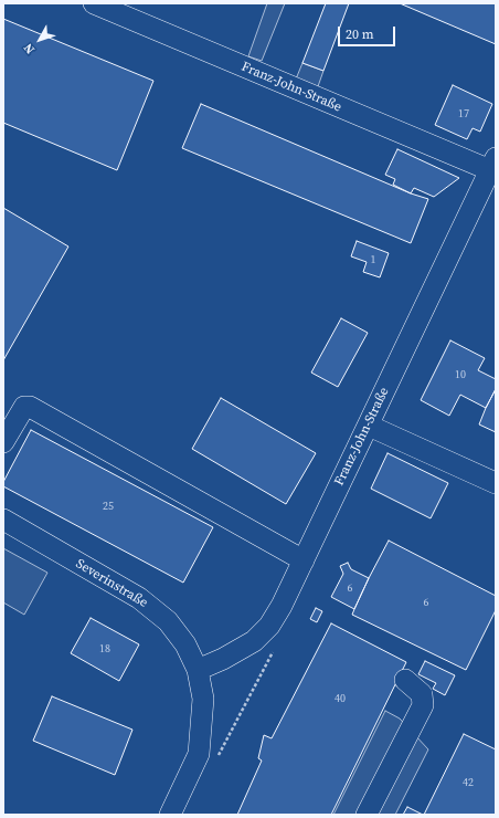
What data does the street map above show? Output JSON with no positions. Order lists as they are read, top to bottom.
{
  "streets": {
    "street": ["Franz-John-Straße", "Severinstraße"]
  },
  "crossings": [
    ["Franz-John-Straße", "Severinstraße"]
  ],
  "house_numbers": [
    "17",
    "1",
    "10",
    "25",
    "6",
    "6",
    "18",
    "40",
    "42"
  ],
  "scale_bar": "20 m",
  "north": "bottom left"
}
